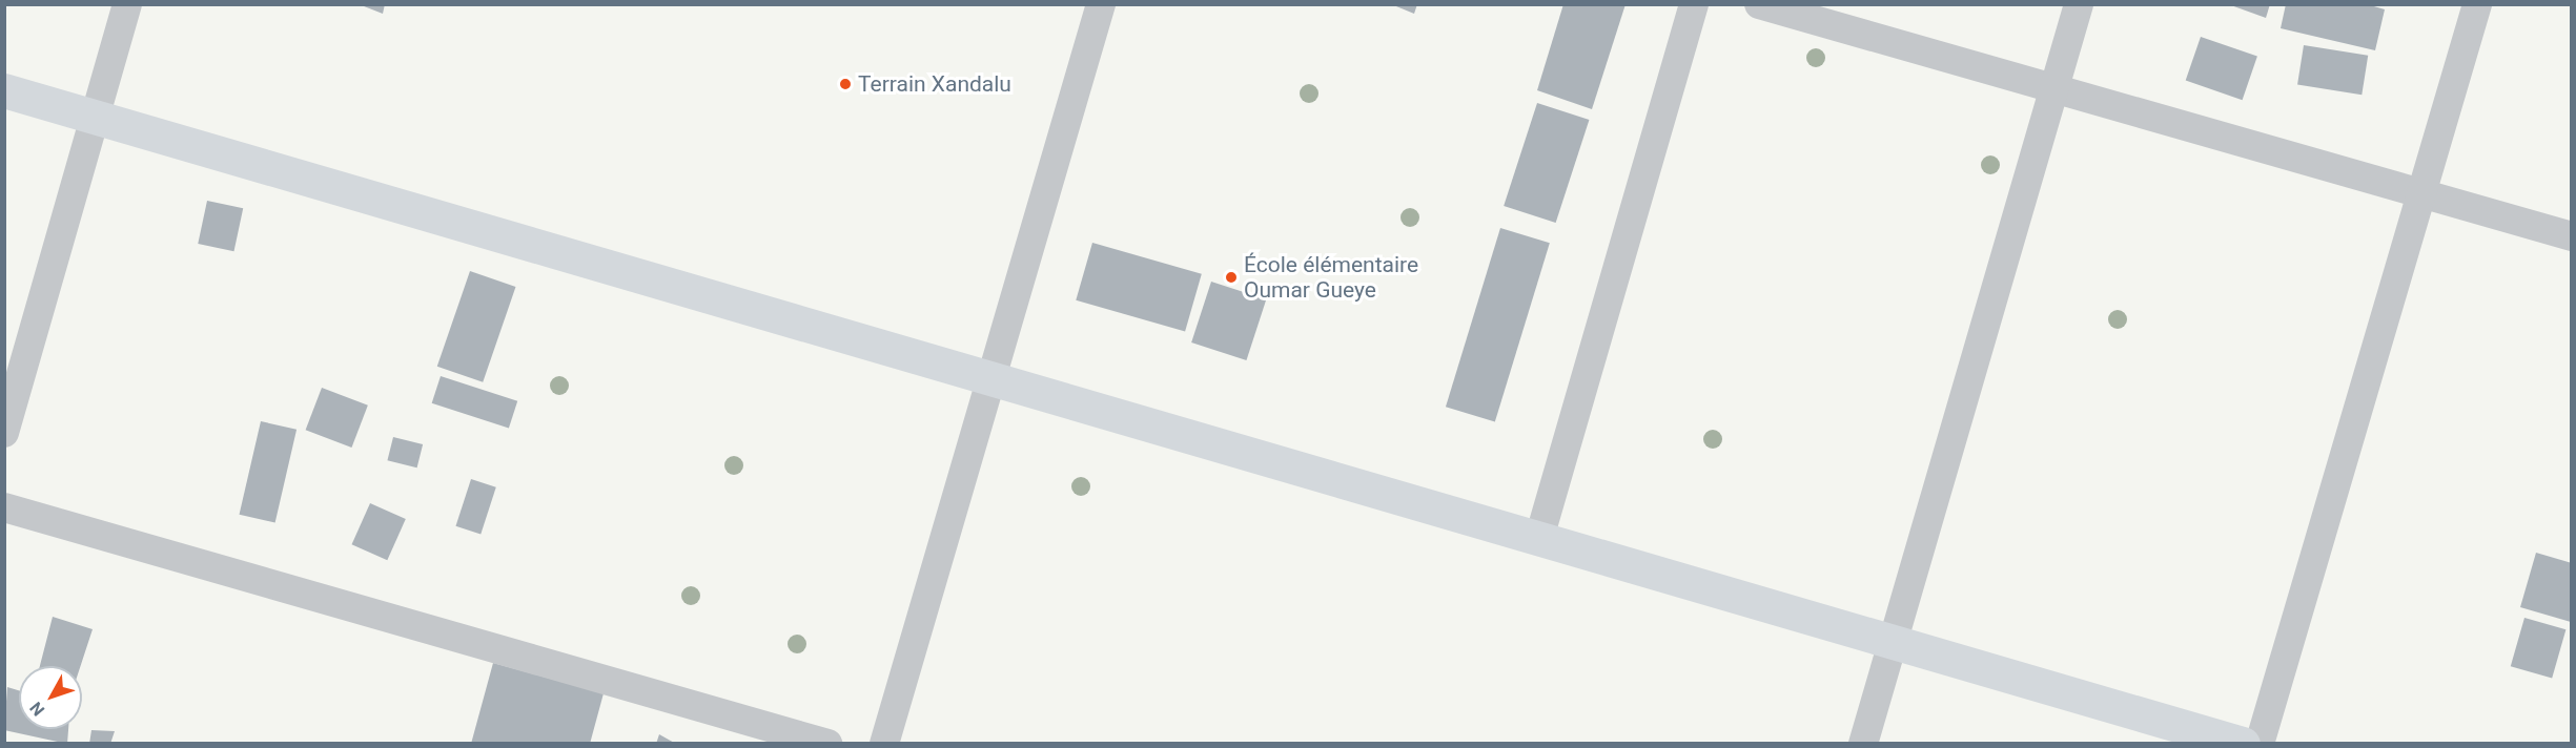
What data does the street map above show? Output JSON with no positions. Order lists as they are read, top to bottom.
{
  "places": ["Terrain Xandalu", "École élémentaire Oumar Gueye"],
  "north": "bottom left"
}
